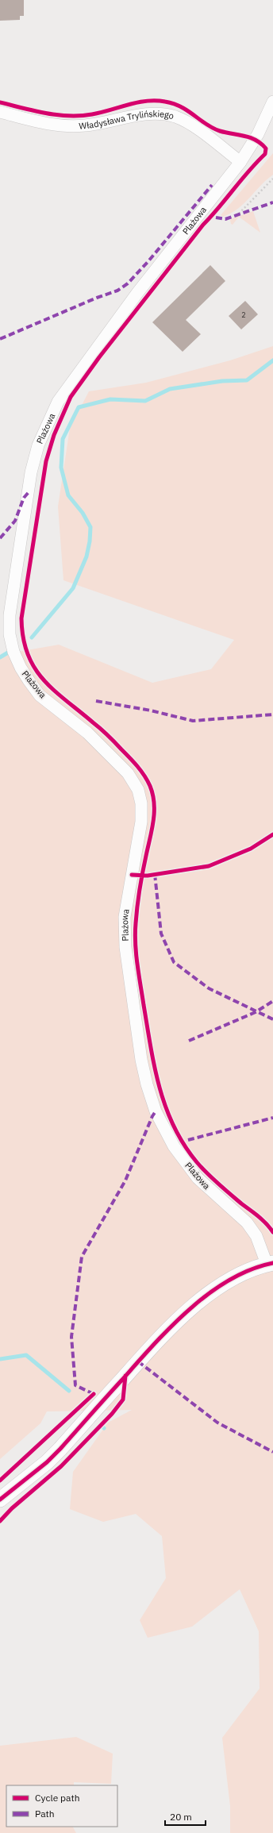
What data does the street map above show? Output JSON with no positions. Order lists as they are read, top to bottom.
{
  "streets": {
    "street": ["Władysława Trylińskiego", "Plażowa"]
  },
  "crossings": [
    ["Władysława Trylińskiego", "Plażowa"]
  ],
  "house_numbers": ["2"],
  "legend": ["Cycle path", "Path"],
  "scale_bar": "20 m"
}
